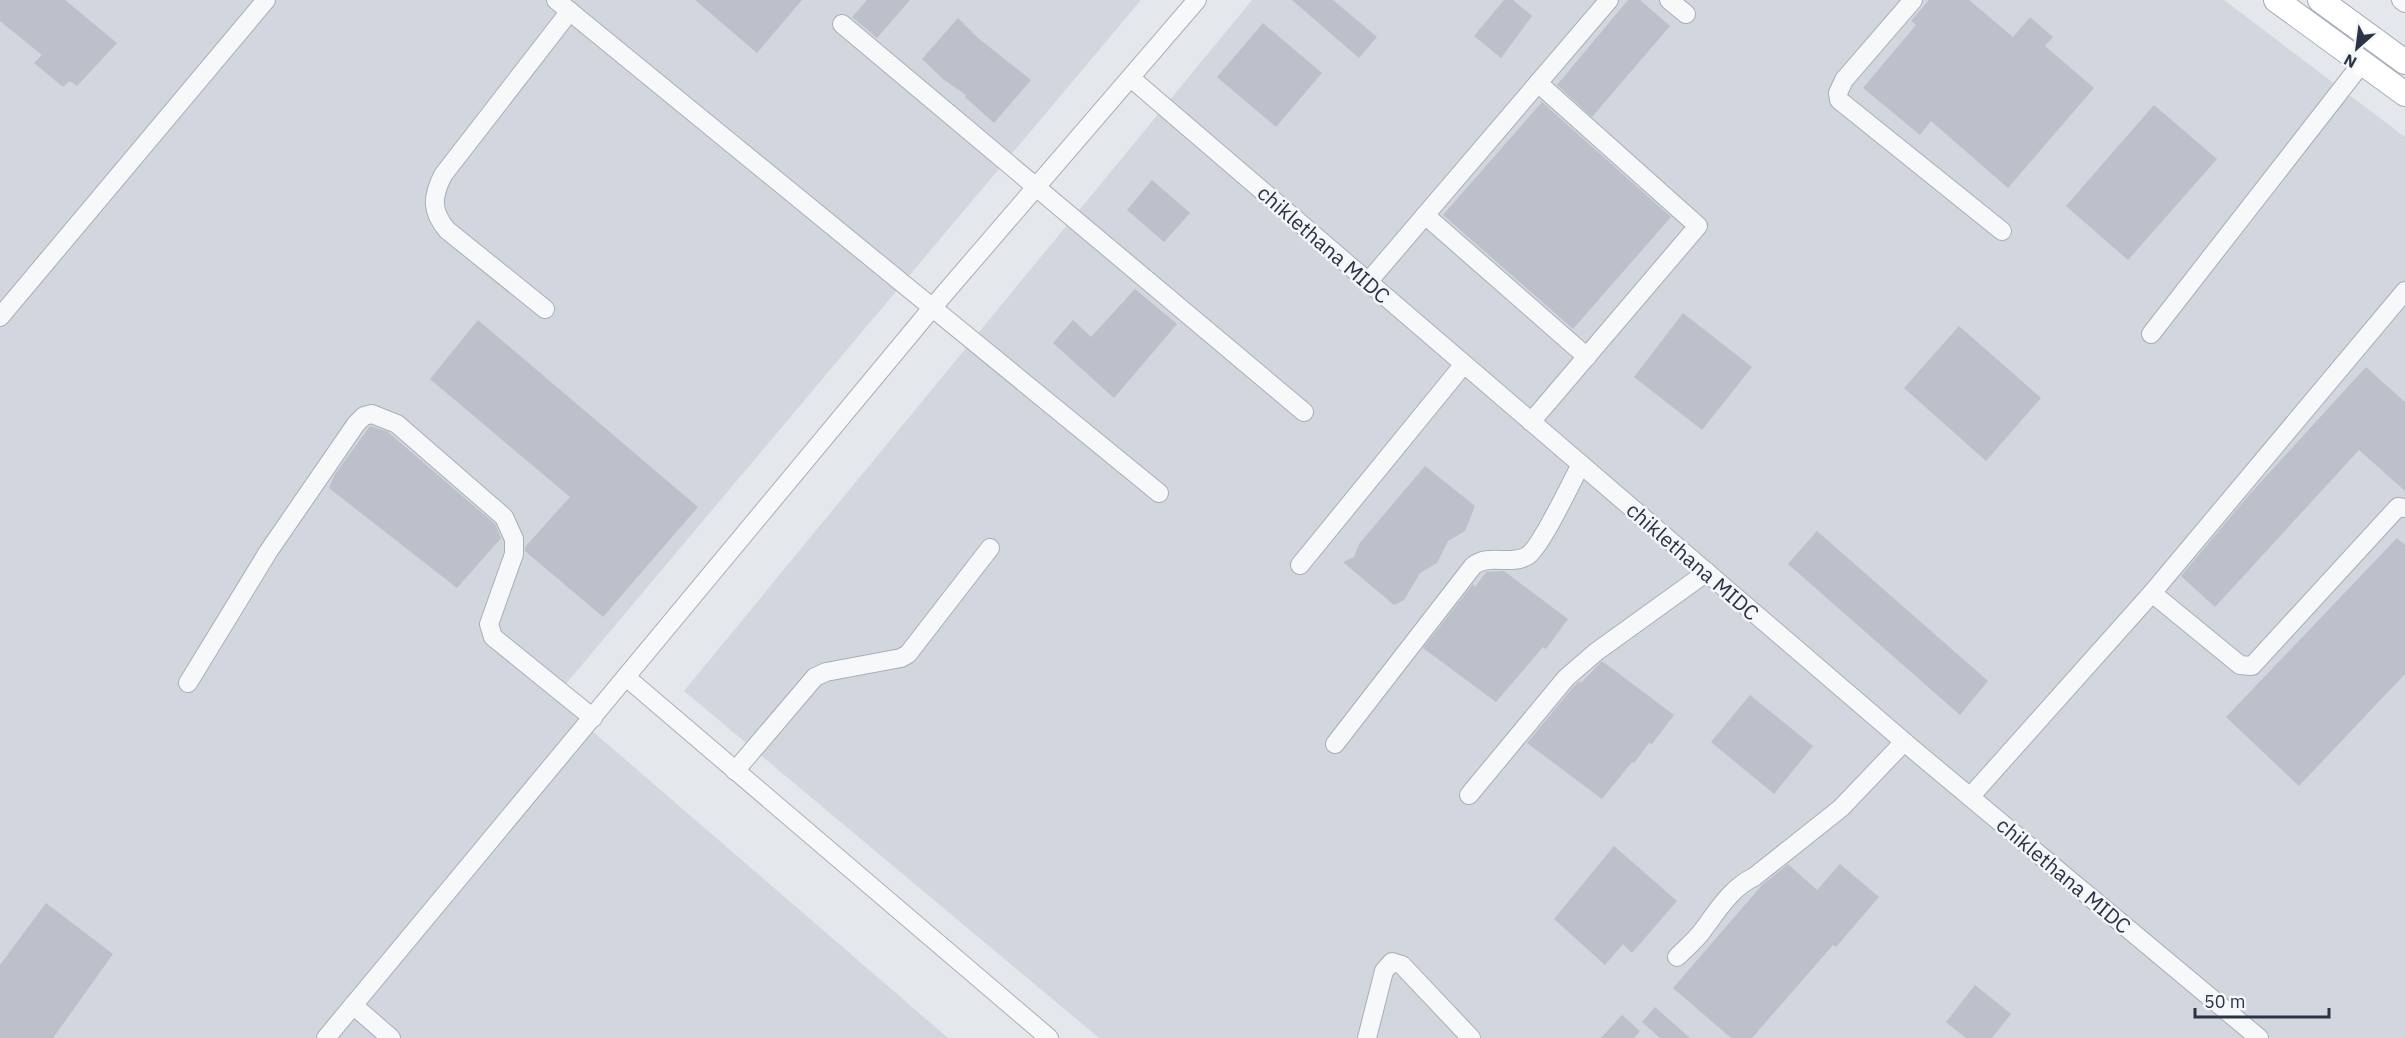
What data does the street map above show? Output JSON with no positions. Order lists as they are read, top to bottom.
{
  "streets": {
    "street": ["chiklethana MIDC"]
  },
  "scale_bar": "50 m",
  "north": "bottom left"
}
